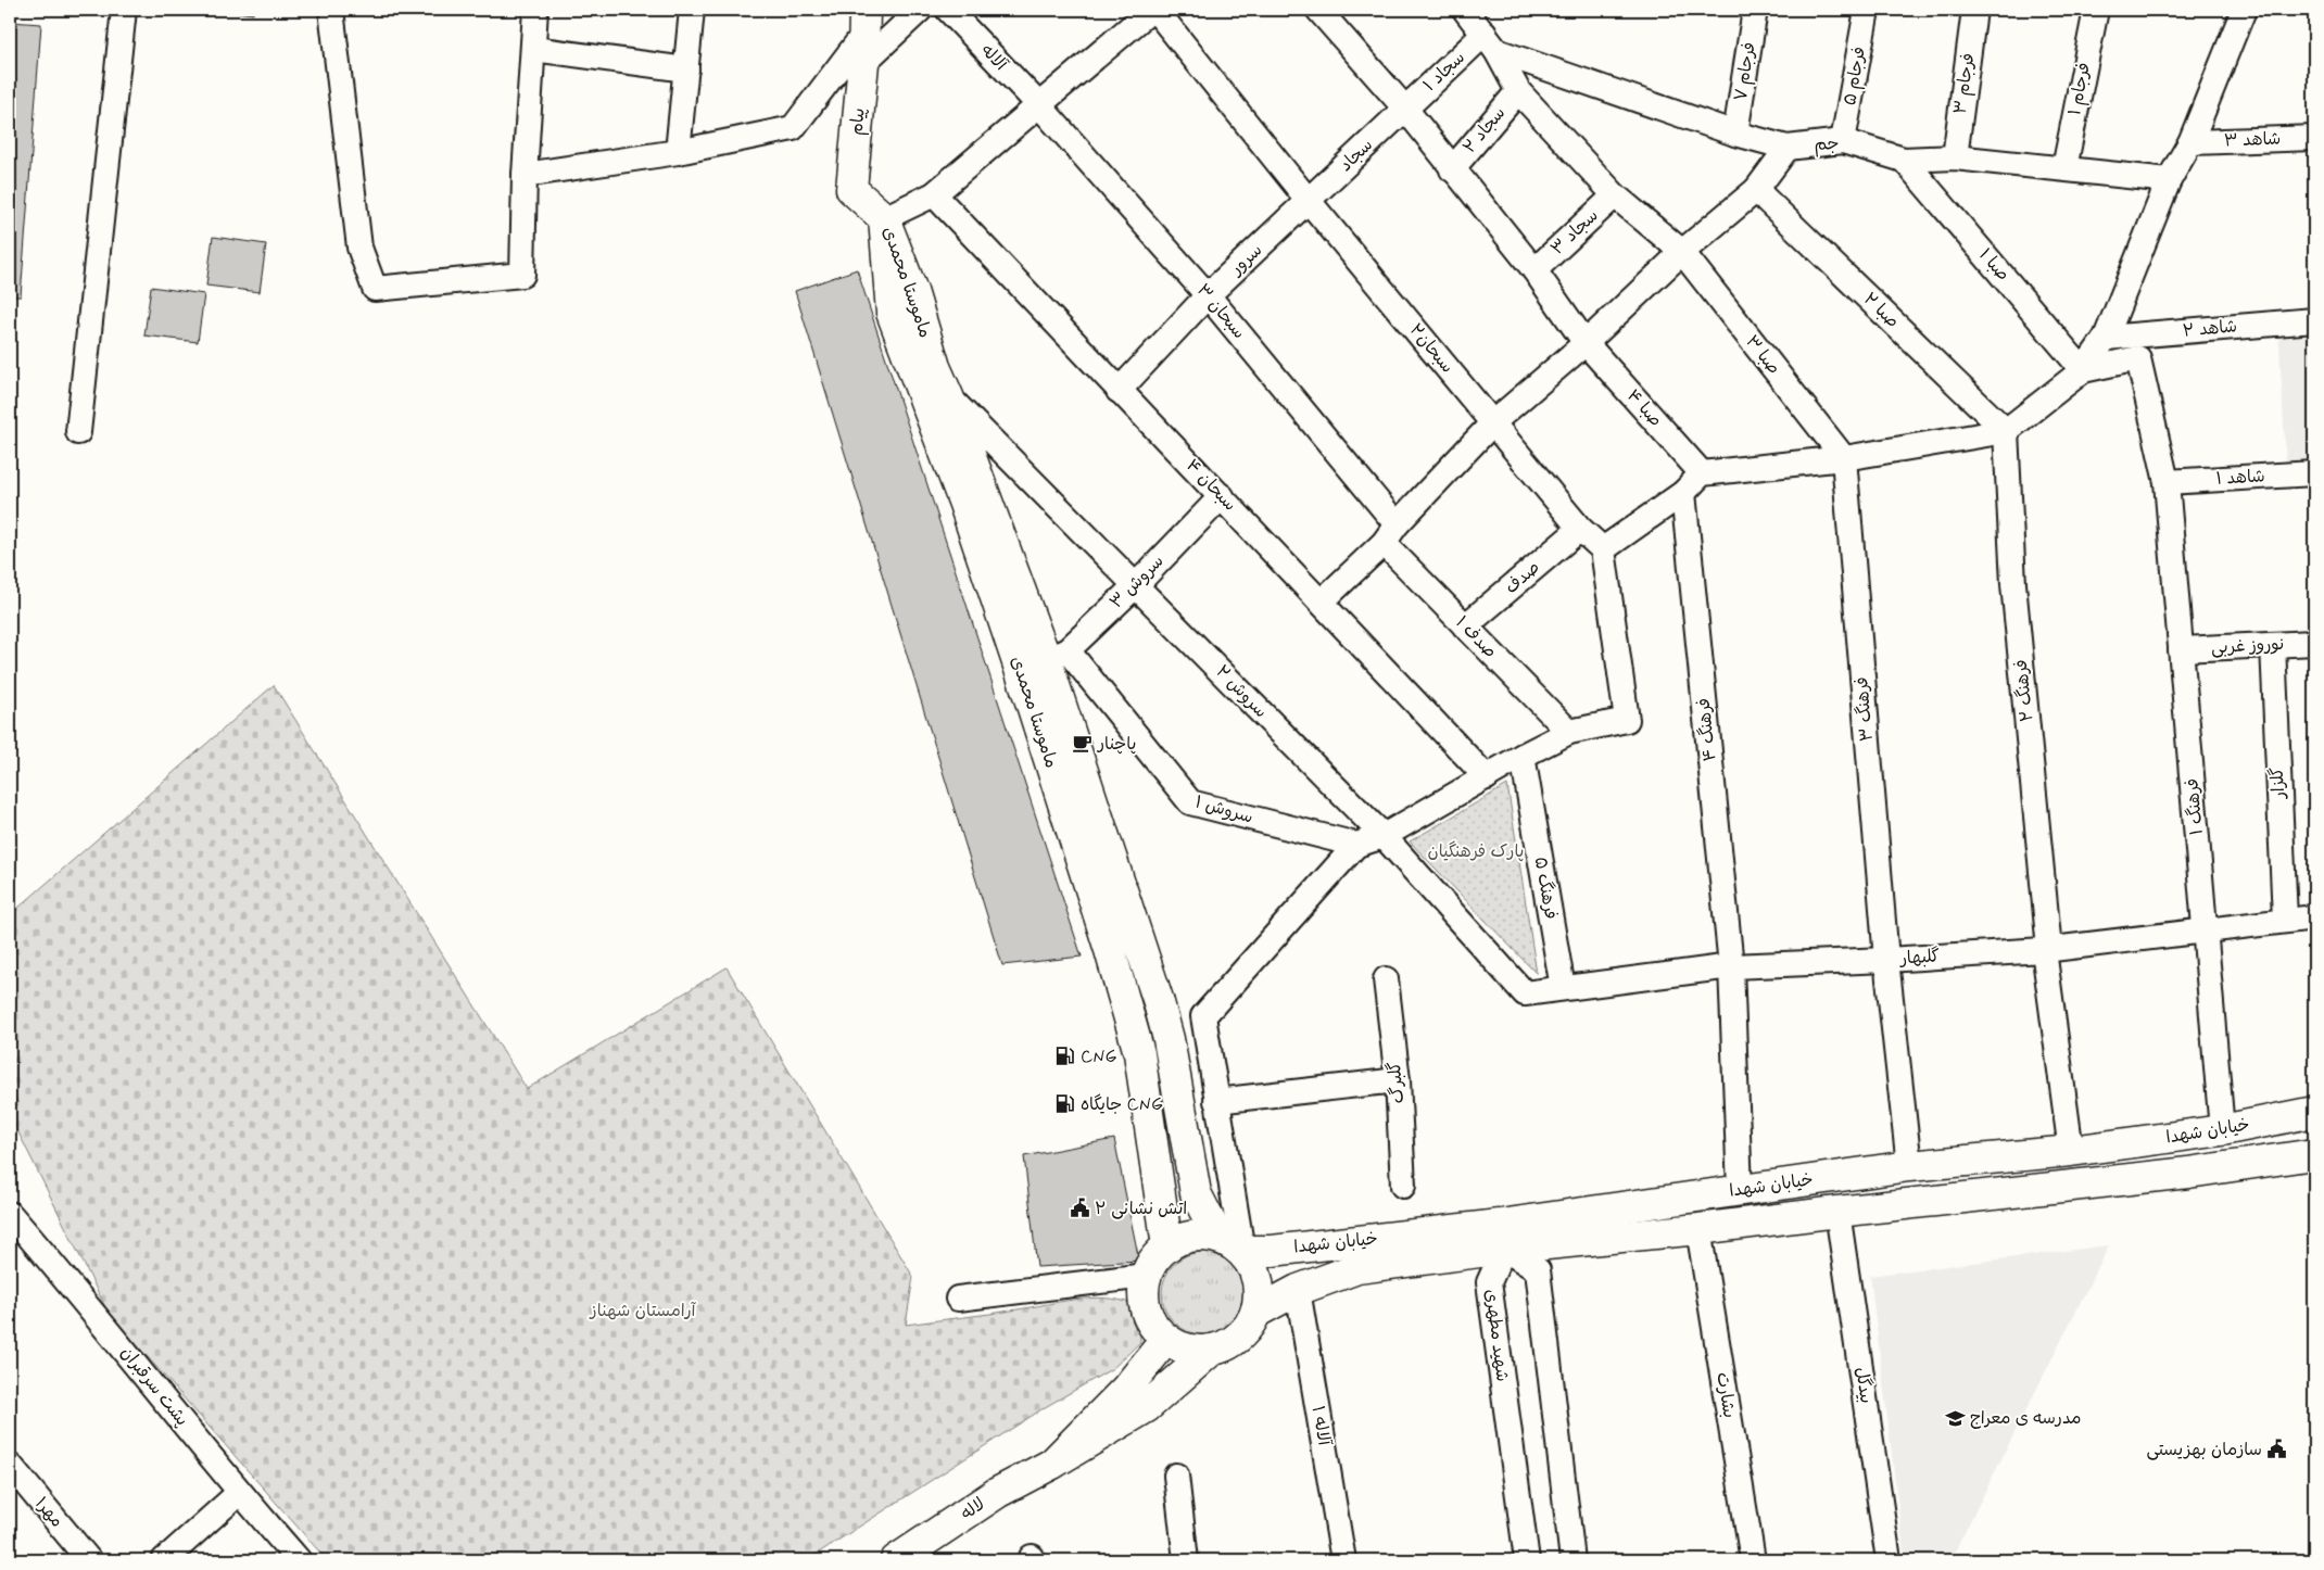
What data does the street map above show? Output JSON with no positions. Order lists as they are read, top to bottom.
{
  "streets": {
    "main road": [
      "پیام",
      "ماموستا محمدی",
      "خیابان شهدا",
      "لاله"
    ],
    "street": [
      "آلاله",
      "سجاد ۱",
      "فرجام ۷",
      "فرجام ۵",
      "فرجام ۳",
      "فرجام ۱",
      "سجاد ۲",
      "شاهد ۳",
      "جم",
      "سجاد",
      "سجاد ۳",
      "سرور",
      "صبا ۱",
      "صبا ۲",
      "سبحان ۳",
      "شاهد ۲",
      "سبحان۲",
      "صبا ۳",
      "صبا ۴",
      "شاهد ۱",
      "سبحان ۴",
      "صدف",
      "سروش ۳",
      "صدف ۱",
      "نوروز غربی",
      "فرهنگ ۲",
      "سروش ۲",
      "فرهنگ ۳",
      "فرهنگ ۴",
      "گلزار",
      "فرهنگ ۱",
      "سروش ۱",
      "فرهنگ ۵",
      "گلبهار",
      "گلبرگ",
      "شهید مطهری",
      "بیدگل",
      "پشت سرقبران",
      "بشارت",
      "آلاله ۱",
      "مهر۱"
    ]
  },
  "crossings": [
    ["آلاله", "سبحان ۳"],
    ["سجاد ۱", "جم"],
    ["سجاد ۱", "سجاد"],
    ["سجاد ۱", "صبا ۳"],
    ["سجاد ۱", "صبا ۴"],
    ["فرجام ۷", "جم"],
    ["فرجام ۵", "جم"],
    ["فرجام ۳", "جم"],
    ["فرجام ۱", "جم"],
    ["پیام", "ماموستا محمدی"],
    ["سجاد ۲", "صبا ۳"],
    ["سجاد ۲", "صبا ۴"],
    ["جم", "صبا ۱"],
    ["جم", "صبا ۳"],
    ["سجاد", "سرور"],
    ["سجاد", "سبحان۲"],
    ["سجاد", "صبا ۴"],
    ["سجاد ۳", "صبا ۳"],
    ["سجاد ۳", "صبا ۴"],
    ["سرور", "سبحان ۳"],
    ["سرور", "سبحان۲"],
    ["سرور", "سبحان ۴"],
    ["صبا ۱", "فرهنگ ۱"],
    ["ماموستا محمدی", "سروش ۳"],
    ["ماموستا محمدی", "سروش ۲"],
    ["ماموستا محمدی", "سروش ۱"],
    ["ماموستا محمدی", "خیابان شهدا"],
    ["صبا ۲", "فرهنگ ۲"],
    ["سبحان ۳", "صدف ۱"],
    ["سبحان۲", "صدف"],
    ["صبا ۳", "فرهنگ ۳"],
    ["شاهد ۱", "فرهنگ ۱"],
    ["سبحان ۴", "سروش ۳"],
    ["صدف", "صدف ۱"],
    ["سروش ۳", "سروش ۲"],
    ["سروش ۳", "سروش ۱"],
    ["نوروز غربی", "گلزار"],
    ["نوروز غربی", "فرهنگ ۱"],
    ["فرهنگ ۲", "گلبهار"],
    ["فرهنگ ۲", "خیابان شهدا"],
    ["سروش ۲", "گلبهار"],
    ["فرهنگ ۳", "گلبهار"],
    ["فرهنگ ۳", "خیابان شهدا"],
    ["فرهنگ ۴", "گلبهار"],
    ["فرهنگ ۴", "خیابان شهدا"],
    ["گلزار", "گلبهار"],
    ["فرهنگ ۱", "گلبهار"],
    ["فرهنگ ۱", "خیابان شهدا"],
    ["فرهنگ ۵", "گلبهار"],
    ["خیابان شهدا", "شهید مطهری"],
    ["خیابان شهدا", "بیدگل"],
    ["خیابان شهدا", "بشارت"],
    ["خیابان شهدا", "آلاله ۱"]
  ],
  "parks": ["پارک فرهنگیان", "آرامستان شهناز"],
  "places": {
    "cafe": ["پاچنار"],
    "fuel station": ["CNG", "جایگاه CNG"],
    "public building": ["اتش نشانی ۲", "سازمان بهزیستی"],
    "school or university": ["مدرسه ی معراج"]
  }
}
